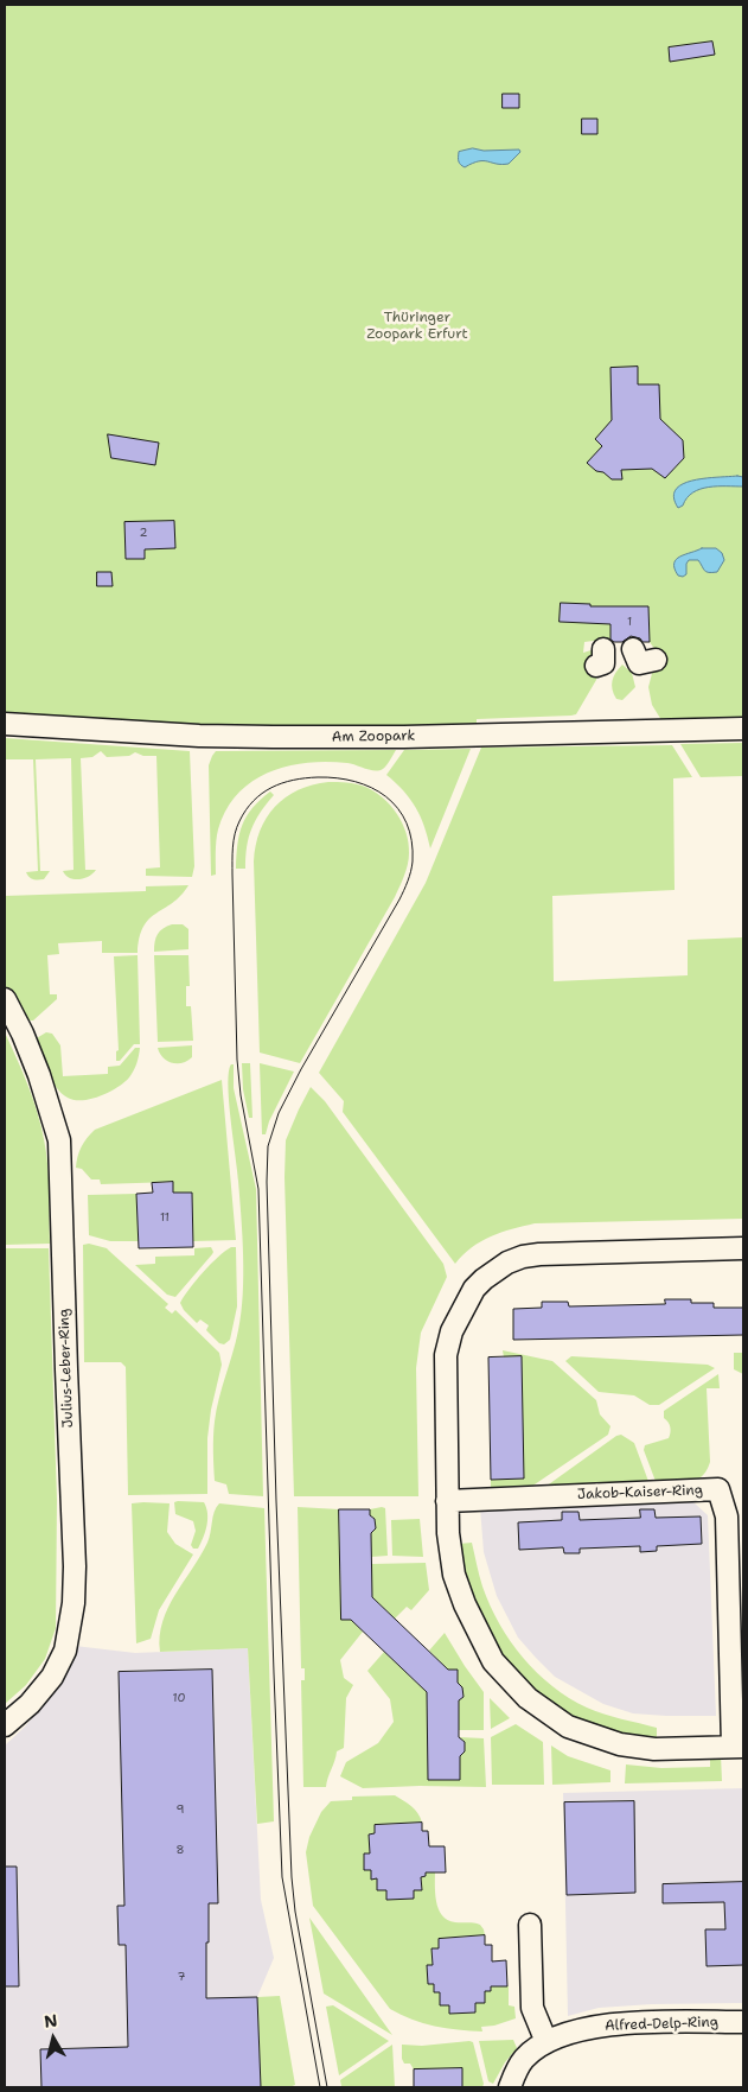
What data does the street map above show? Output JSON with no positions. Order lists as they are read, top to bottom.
{
  "streets": {
    "street": [
      "Am Zoopark",
      "Julius-Leber-Ring",
      "Jakob-Kaiser-Ring",
      "Alfred-Delp-Ring"
    ]
  },
  "parks": ["Thüringer Zoopark Erfurt"],
  "house_numbers": [
    "2",
    "1",
    "11",
    "10",
    "9",
    "8",
    "7"
  ],
  "north": "top"
}
